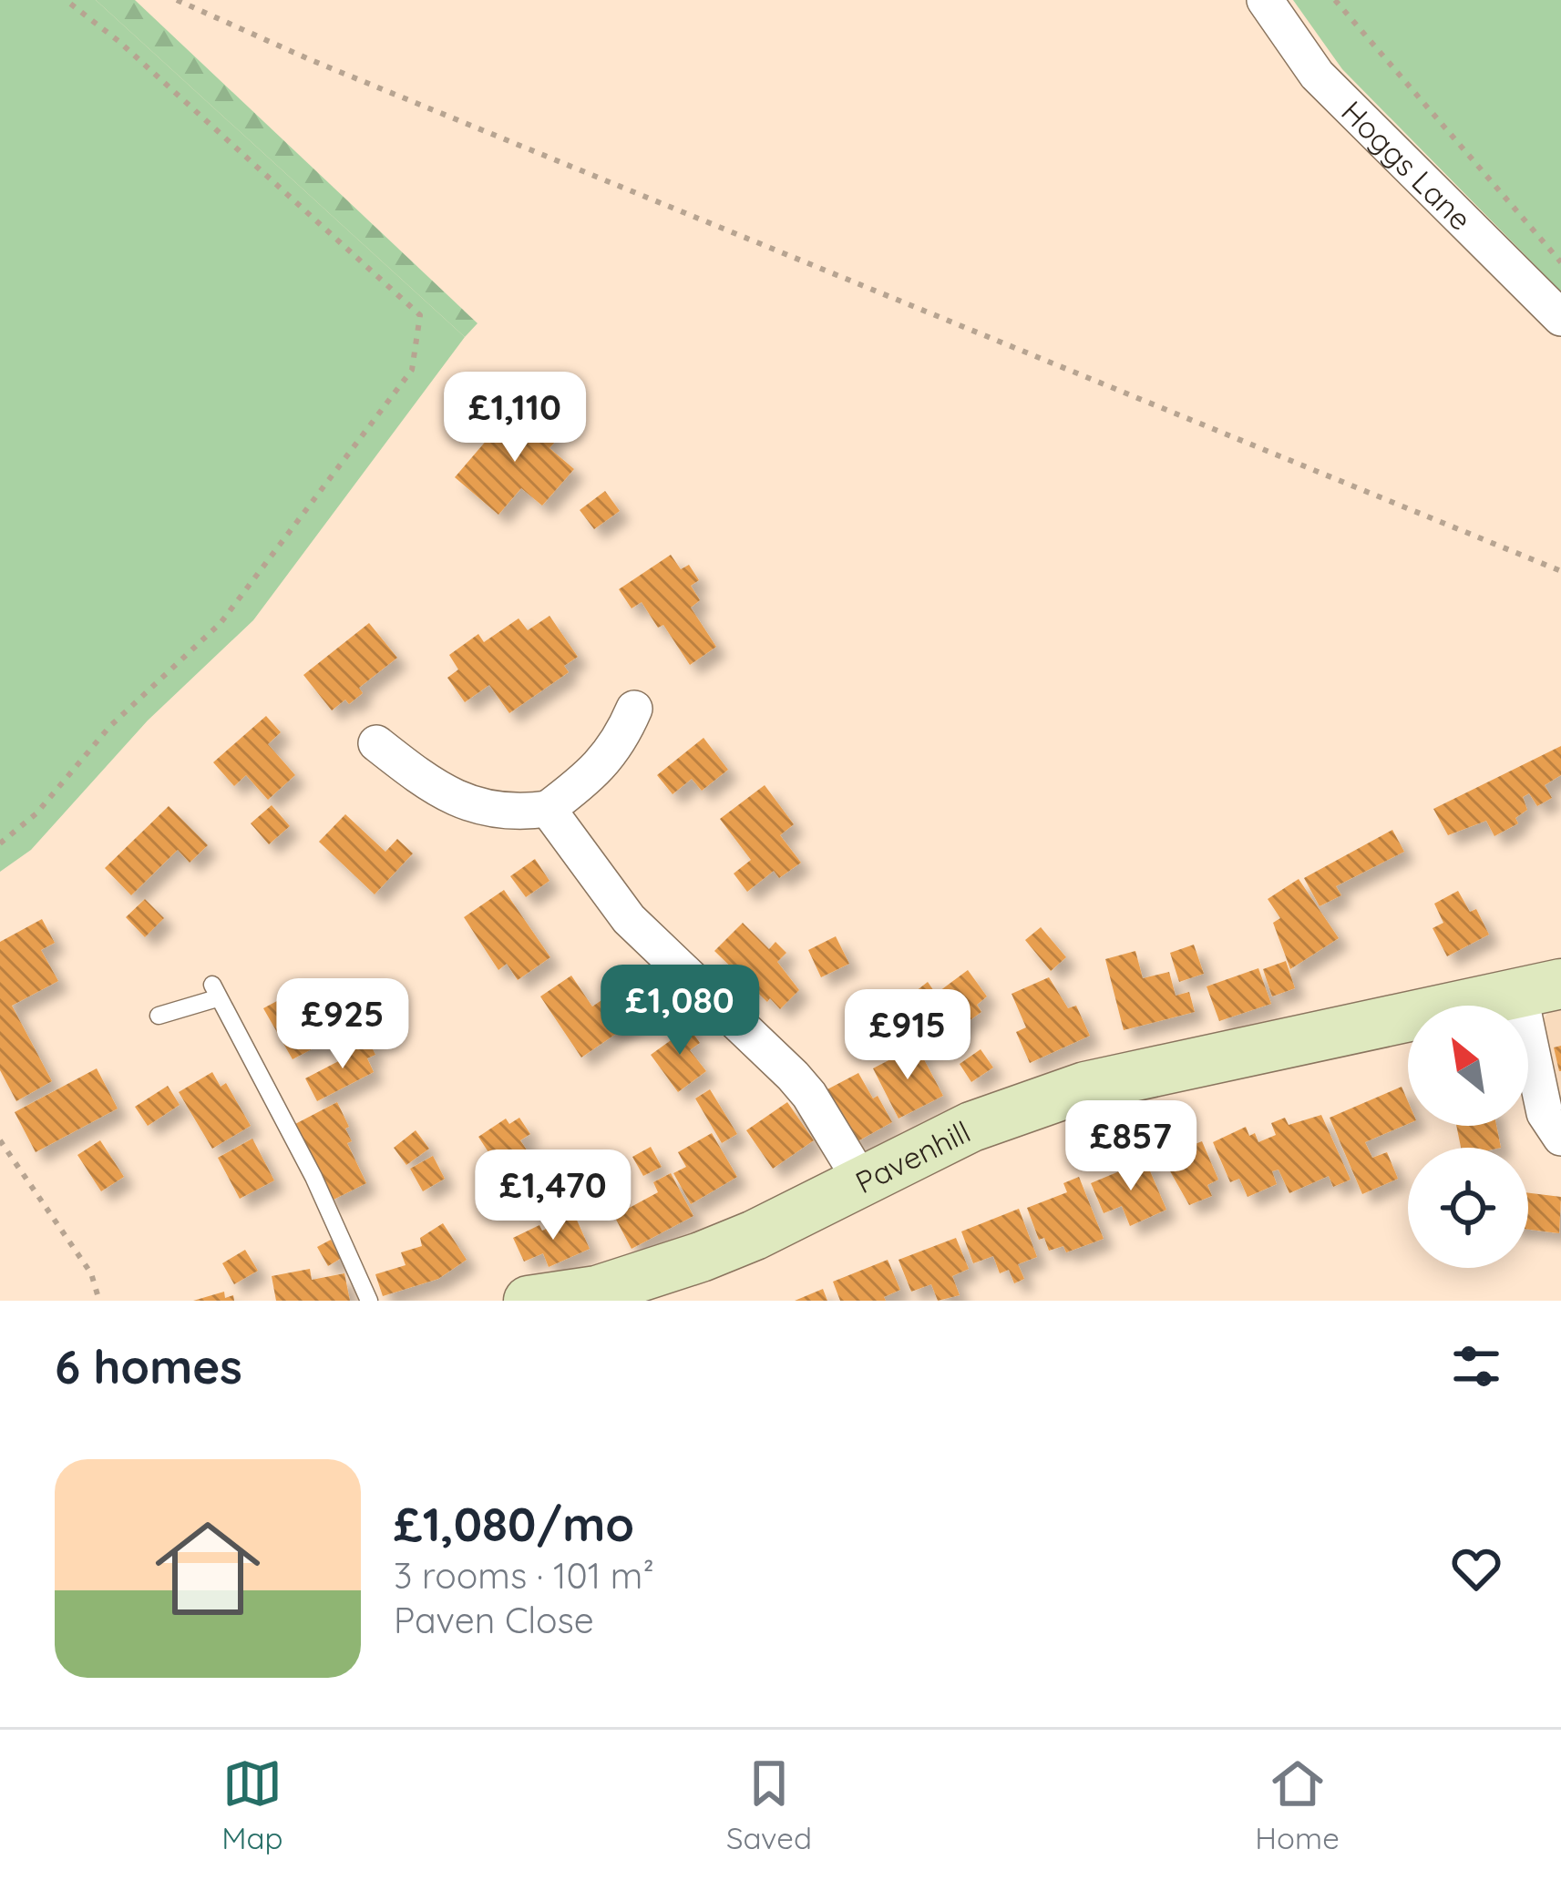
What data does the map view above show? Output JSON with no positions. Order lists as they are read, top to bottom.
{
  "streets": {
    "street": ["Hoggs Lane", "Pavenhill"]
  },
  "north": "top left",
  "page": {
    "price": [
      "£1,110",
      "£1,080",
      "£925",
      "£915",
      "£857",
      "£1,470"
    ],
    "heading": "6 homes",
    "list": [
      {
        "name": "£1,080/mo",
        "note": "3 rooms · 101 m² · Paven Close"
      }
    ],
    "tabs": ["Map", "Saved", "Home"]
  }
}
